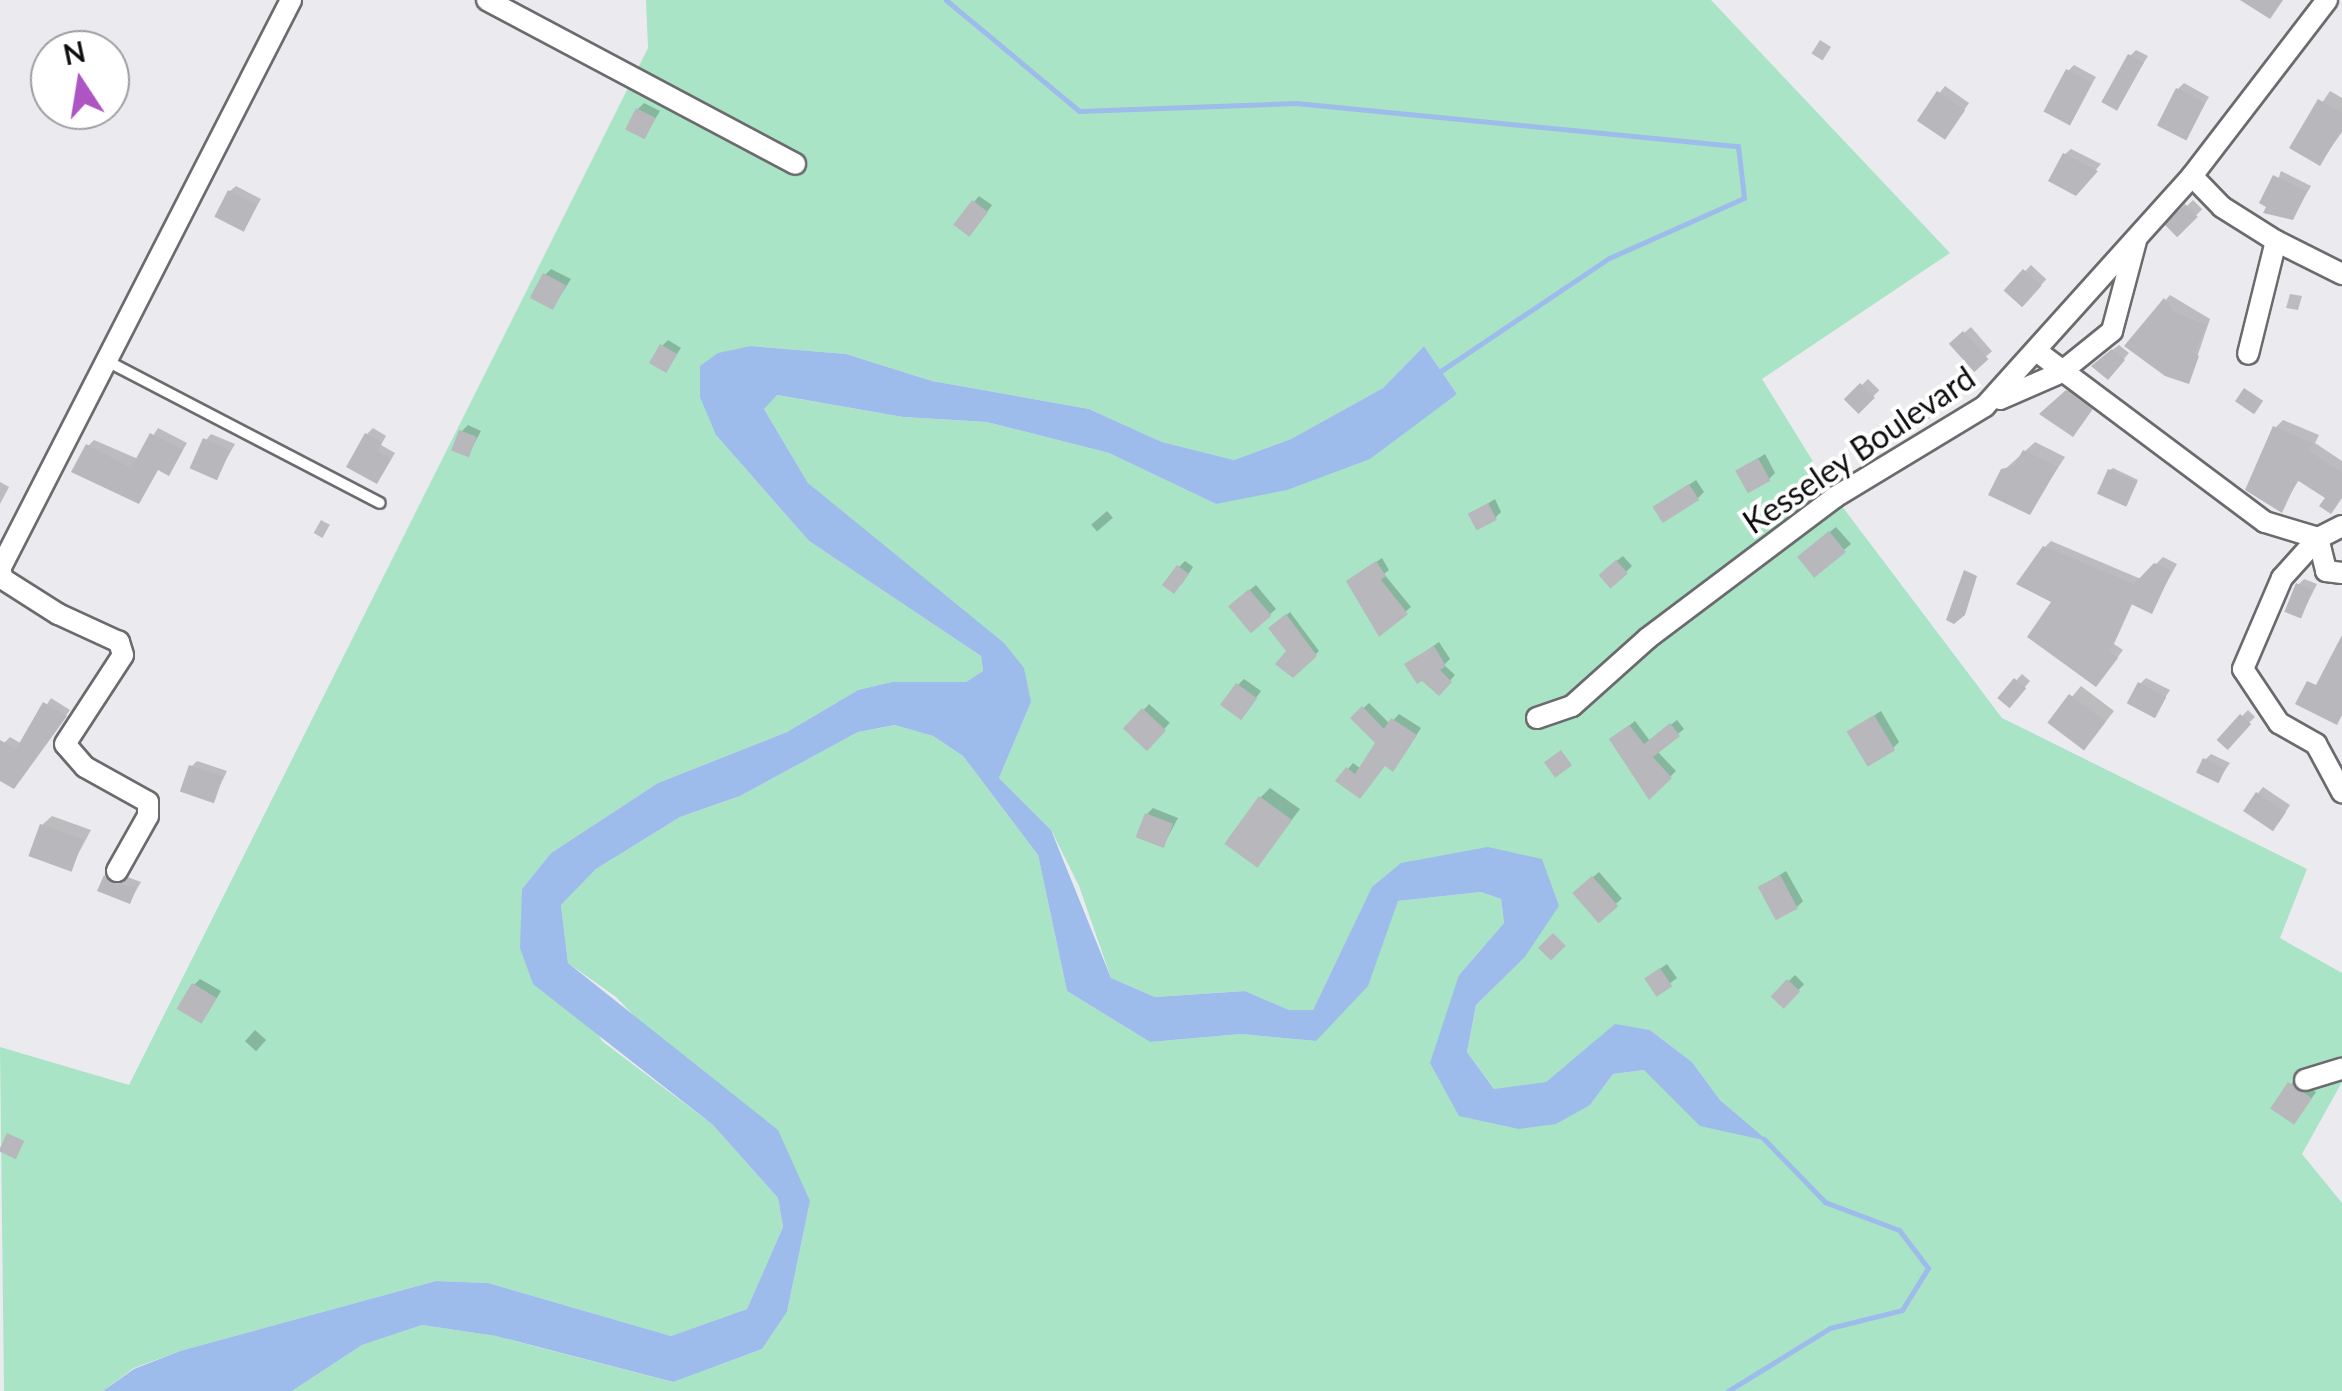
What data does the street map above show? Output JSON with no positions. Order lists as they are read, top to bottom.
{
  "streets": {
    "street": ["Kesseley Boulevard"]
  },
  "north": "top"
}
